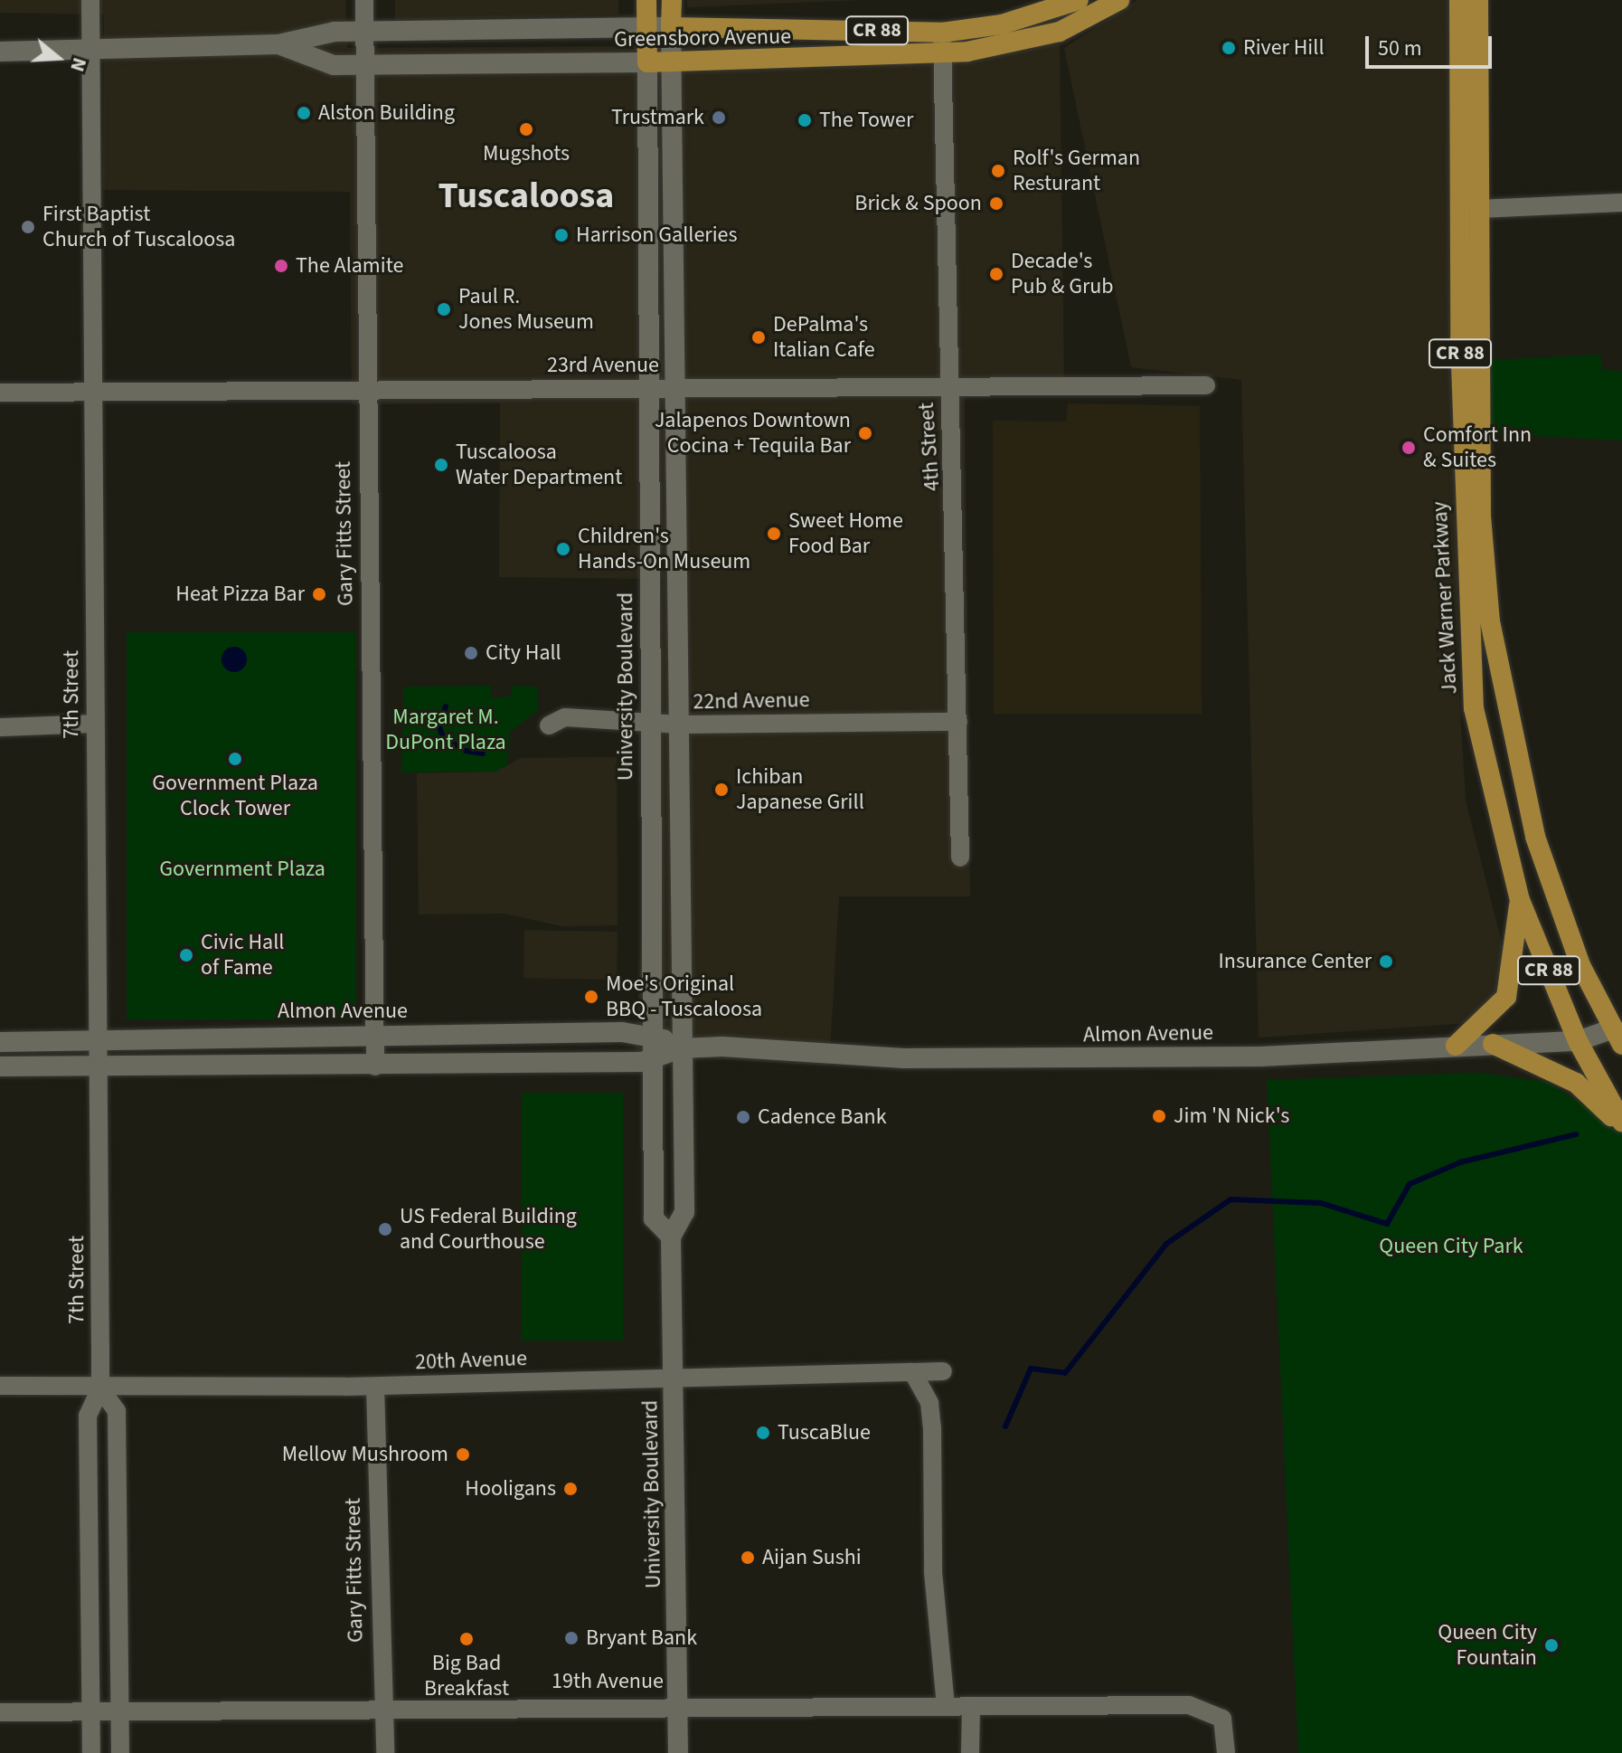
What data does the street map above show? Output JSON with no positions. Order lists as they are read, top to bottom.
{
  "streets": {
    "main road": [
      "CR 88",
      "Greensboro Avenue",
      "Jack Warner Parkway",
      "University Boulevard",
      "Almon Avenue"
    ],
    "street": [
      "23rd Avenue",
      "4th Street",
      "Gary Fitts Street",
      "7th Street",
      "22nd Avenue",
      "20th Avenue",
      "19th Avenue"
    ]
  },
  "crossings": [
    ["Greensboro Avenue", "4th Street"],
    ["Greensboro Avenue", "Gary Fitts Street"],
    ["Greensboro Avenue", "University Boulevard"],
    ["Greensboro Avenue", "7th Street"],
    ["23rd Avenue", "4th Street"],
    ["23rd Avenue", "Gary Fitts Street"],
    ["23rd Avenue", "University Boulevard"],
    ["23rd Avenue", "7th Street"],
    ["4th Street", "22nd Avenue"],
    ["Gary Fitts Street", "Almon Avenue"],
    ["Gary Fitts Street", "20th Avenue"],
    ["Gary Fitts Street", "19th Avenue"],
    ["Jack Warner Parkway", "Almon Avenue"],
    ["University Boulevard", "22nd Avenue"],
    ["University Boulevard", "Almon Avenue"],
    ["University Boulevard", "20th Avenue"],
    ["University Boulevard", "19th Avenue"],
    ["7th Street", "Almon Avenue"],
    ["7th Street", "20th Avenue"],
    ["7th Street", "19th Avenue"]
  ],
  "districts": ["Tuscaloosa"],
  "parks": ["Margaret M. DuPont Plaza", "Government Plaza", "Queen City Park"],
  "places": [
    "River Hill",
    "Alston Building",
    "Trustmark",
    "The Tower",
    "Mugshots",
    "Rolf's German Resturant",
    "Brick & Spoon",
    "First Baptist Church of Tuscaloosa",
    "Harrison Galleries",
    "The Alamite",
    "Decade's Pub & Grub",
    "Paul R. Jones Museum",
    "DePalma's Italian Cafe",
    "Jalapenos Downtown Cocina + Tequila Bar",
    "Comfort Inn & Suites",
    "Tuscaloosa Water Department",
    "Sweet Home Food Bar",
    "Children's Hands-On Museum",
    "Heat Pizza Bar",
    "City Hall",
    "Government Plaza Clock Tower",
    "Ichiban Japanese Grill",
    "Civic Hall of Fame",
    "Insurance Center",
    "Moe's Original BBQ - Tuscaloosa",
    "Jim 'N Nick's",
    "Cadence Bank",
    "US Federal Building and Courthouse",
    "TuscaBlue",
    "Mellow Mushroom",
    "Hooligans",
    "Aijan Sushi",
    "Bryant Bank",
    "Big Bad Breakfast",
    "Queen City Fountain"
  ],
  "scale_bar": "50 m",
  "north": "right"
}
